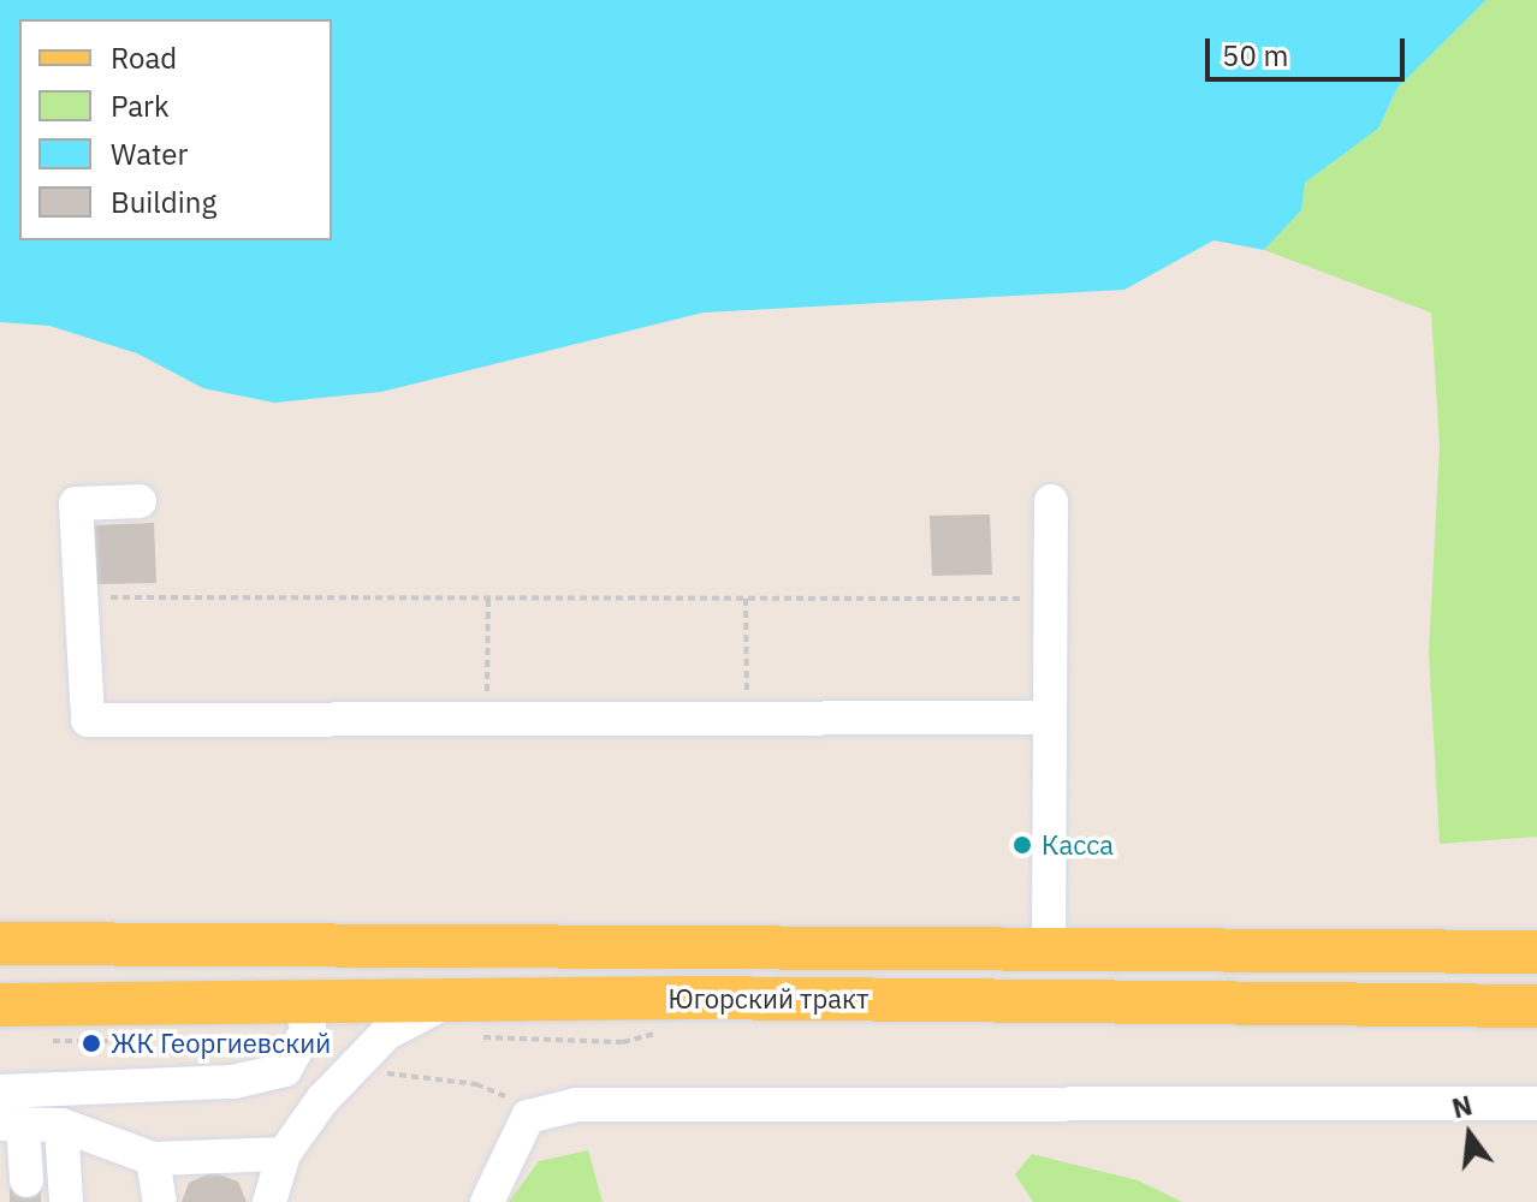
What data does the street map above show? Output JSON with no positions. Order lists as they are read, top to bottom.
{
  "streets": {
    "main road": ["Югорский тракт"]
  },
  "places": ["Касса", "ЖК Георгиевский"],
  "legend": [
    "Road",
    "Park",
    "Water",
    "Building"
  ],
  "scale_bar": "50 m",
  "north": "top"
}
